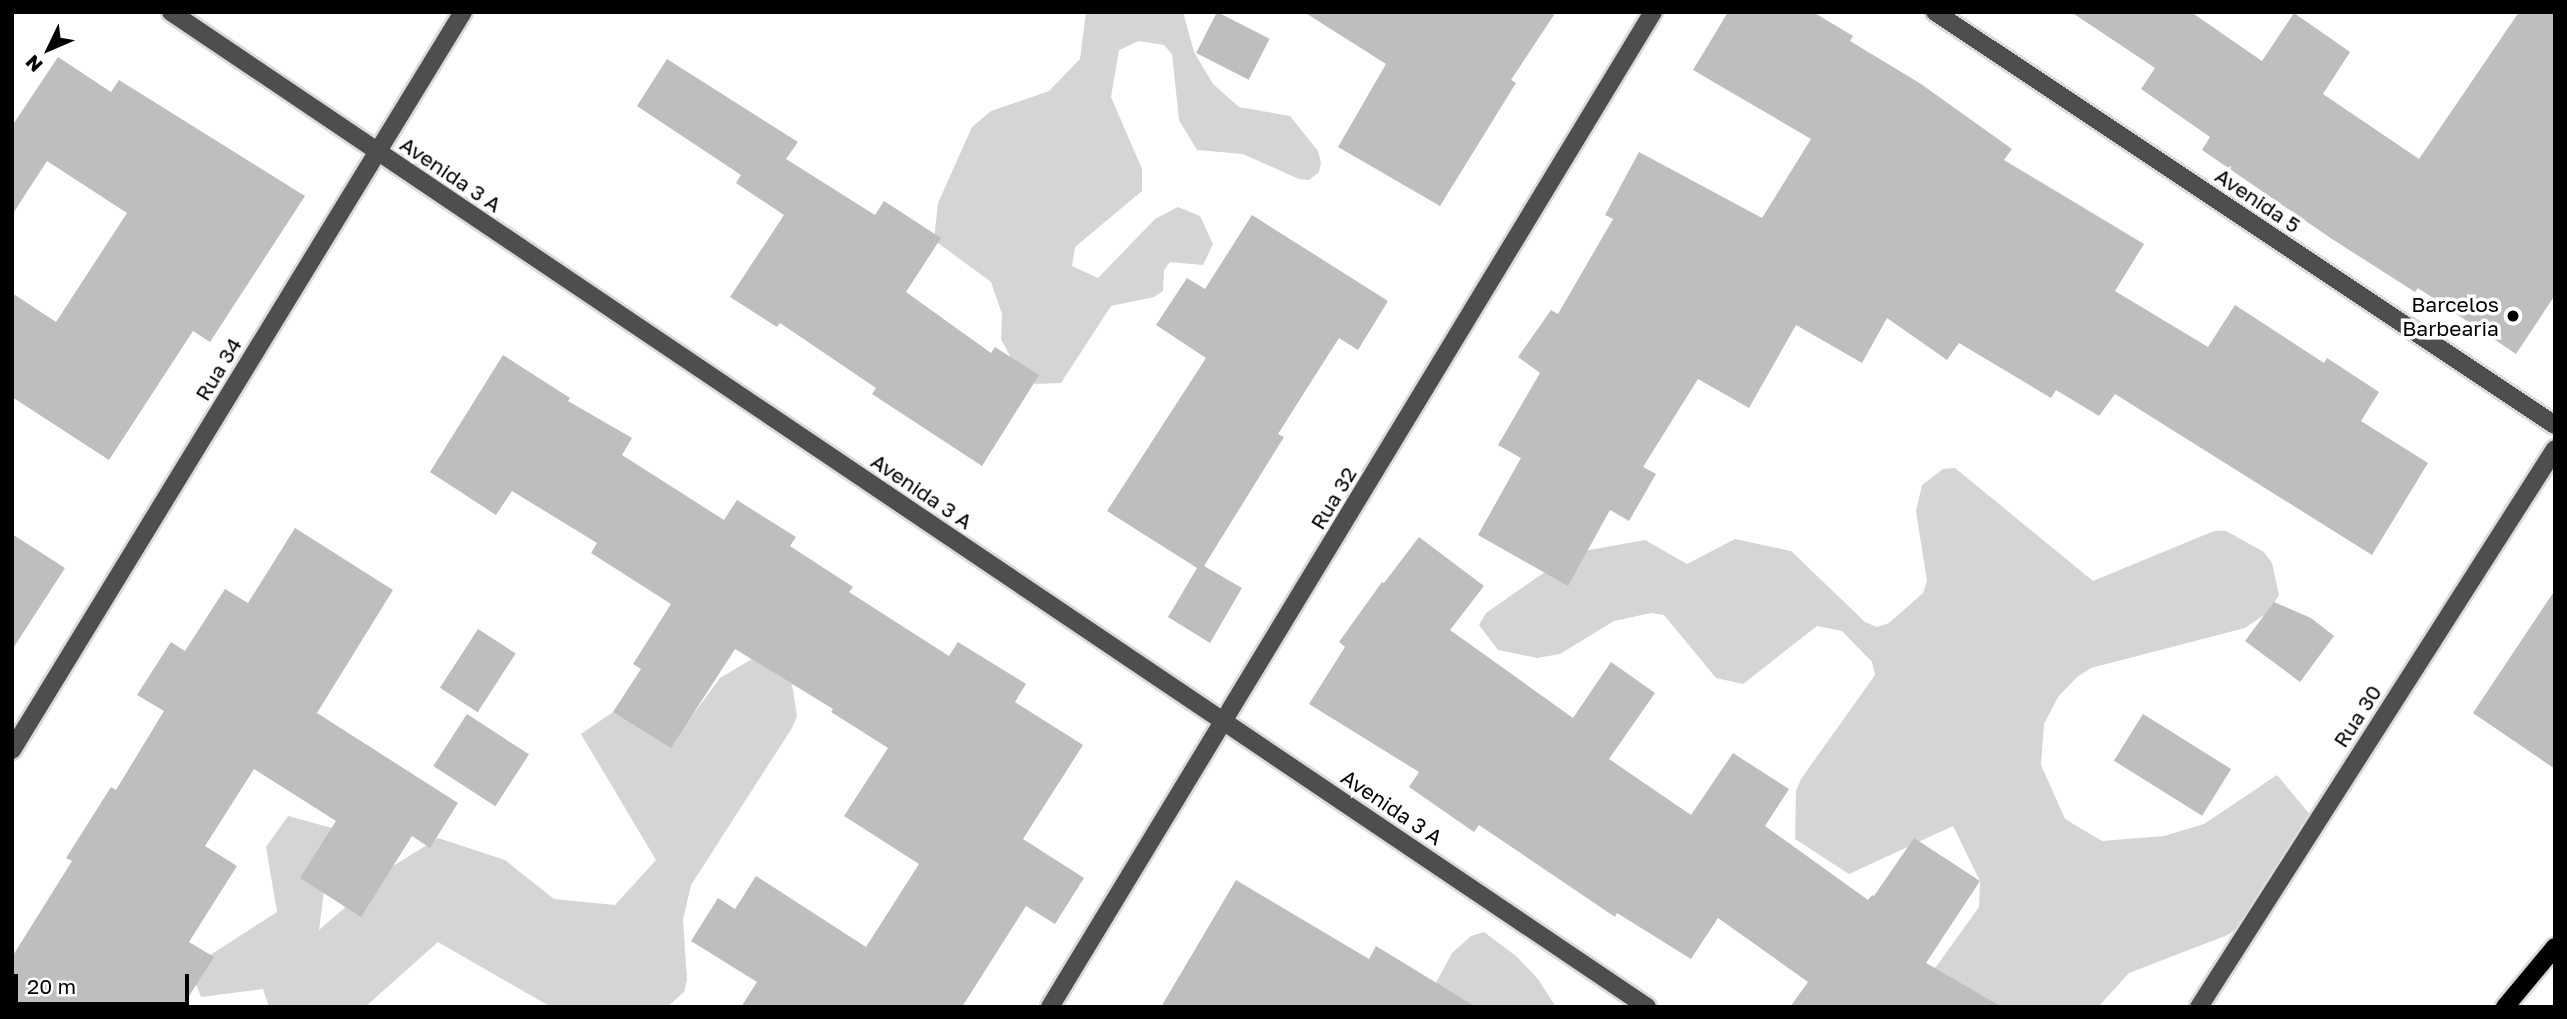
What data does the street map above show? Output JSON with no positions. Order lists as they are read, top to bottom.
{
  "streets": {
    "street": [
      "Avenida 3 A",
      "Avenida 5",
      "Rua 34",
      "Rua 32",
      "Rua 30"
    ]
  },
  "crossings": [
    ["Avenida 3 A", "Rua 34"],
    ["Avenida 3 A", "Rua 32"]
  ],
  "places": ["Barcelos Barbearia"],
  "scale_bar": "20 m",
  "north": "bottom left"
}
